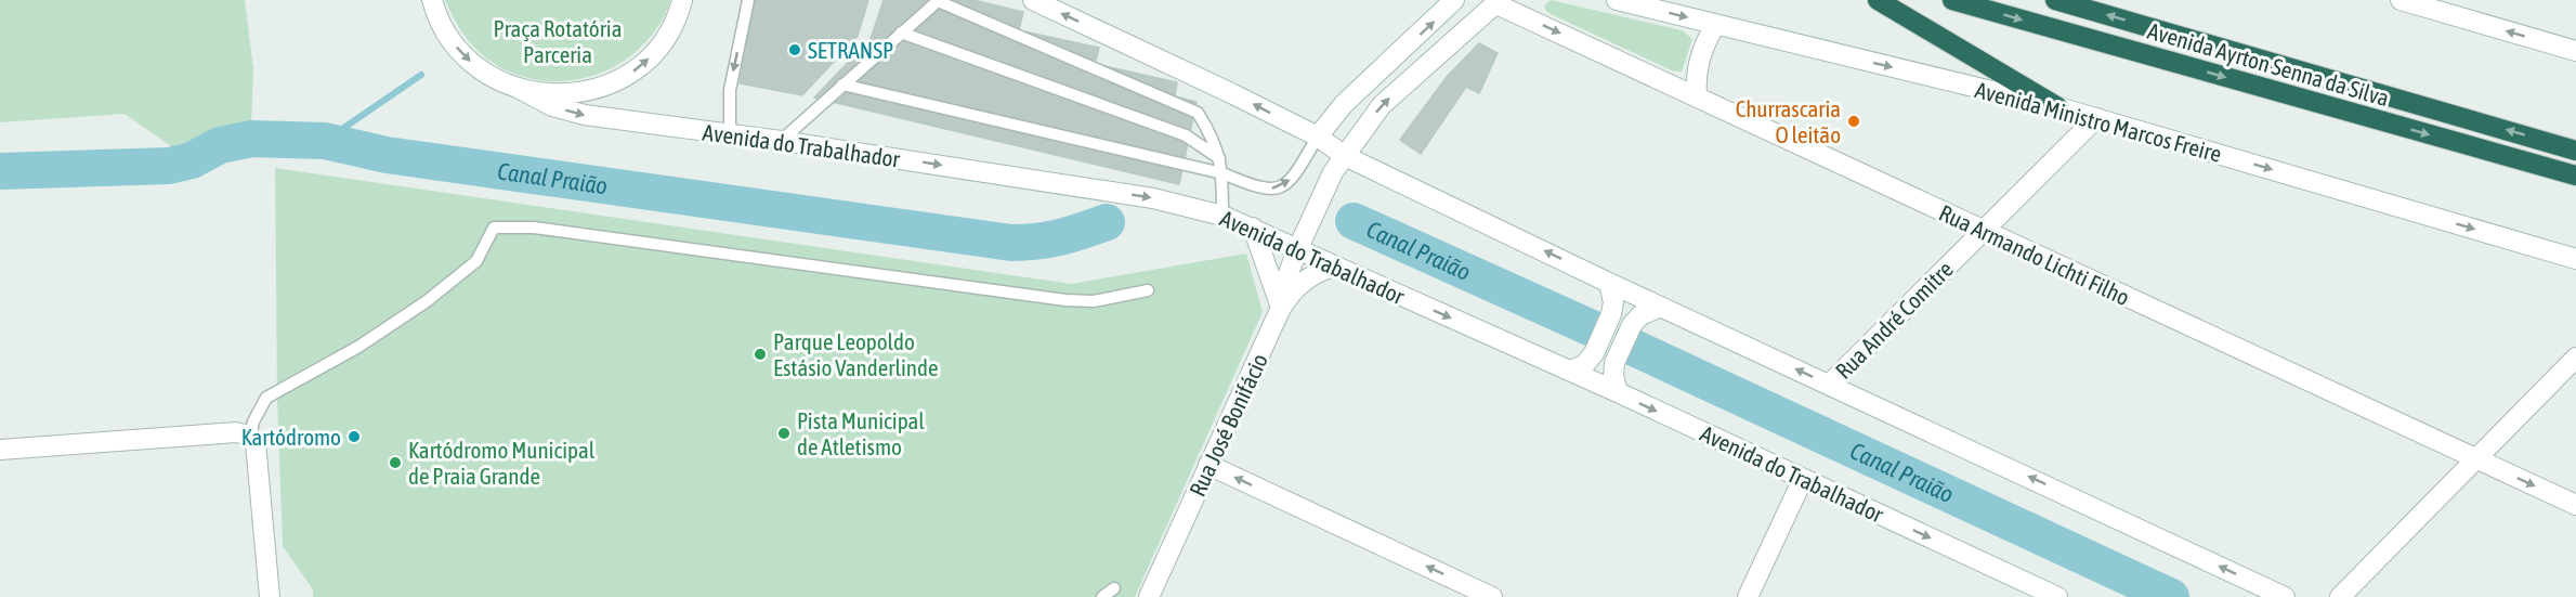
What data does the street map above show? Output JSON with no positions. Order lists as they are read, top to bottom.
{
  "streets": {
    "highway": ["Avenida Ayrton Senna da Silva"],
    "street": [
      "Avenida Ministro Marcos Freire",
      "Avenida do Trabalhador",
      "Rua Armando Lichti Filho",
      "Rua André Comitre",
      "Rua José Bonifácio"
    ]
  },
  "crossings": [
    ["Avenida Ministro Marcos Freire", "Rua André Comitre"],
    ["Avenida do Trabalhador", "Rua José Bonifácio"],
    ["Rua Armando Lichti Filho", "Rua André Comitre"]
  ],
  "one_way": ["Avenida Ministro Marcos Freire"],
  "water": ["Canal Praião"],
  "parks": ["Praça Rotatória Parceria"],
  "places": [
    "SETRANSP",
    "Churrascaria O leitão",
    "Parque Leopoldo Estásio Vanderlinde",
    "Pista Municipal de Atletismo",
    "Kartódromo",
    "Kartódromo Municipal de Praia Grande"
  ]
}
